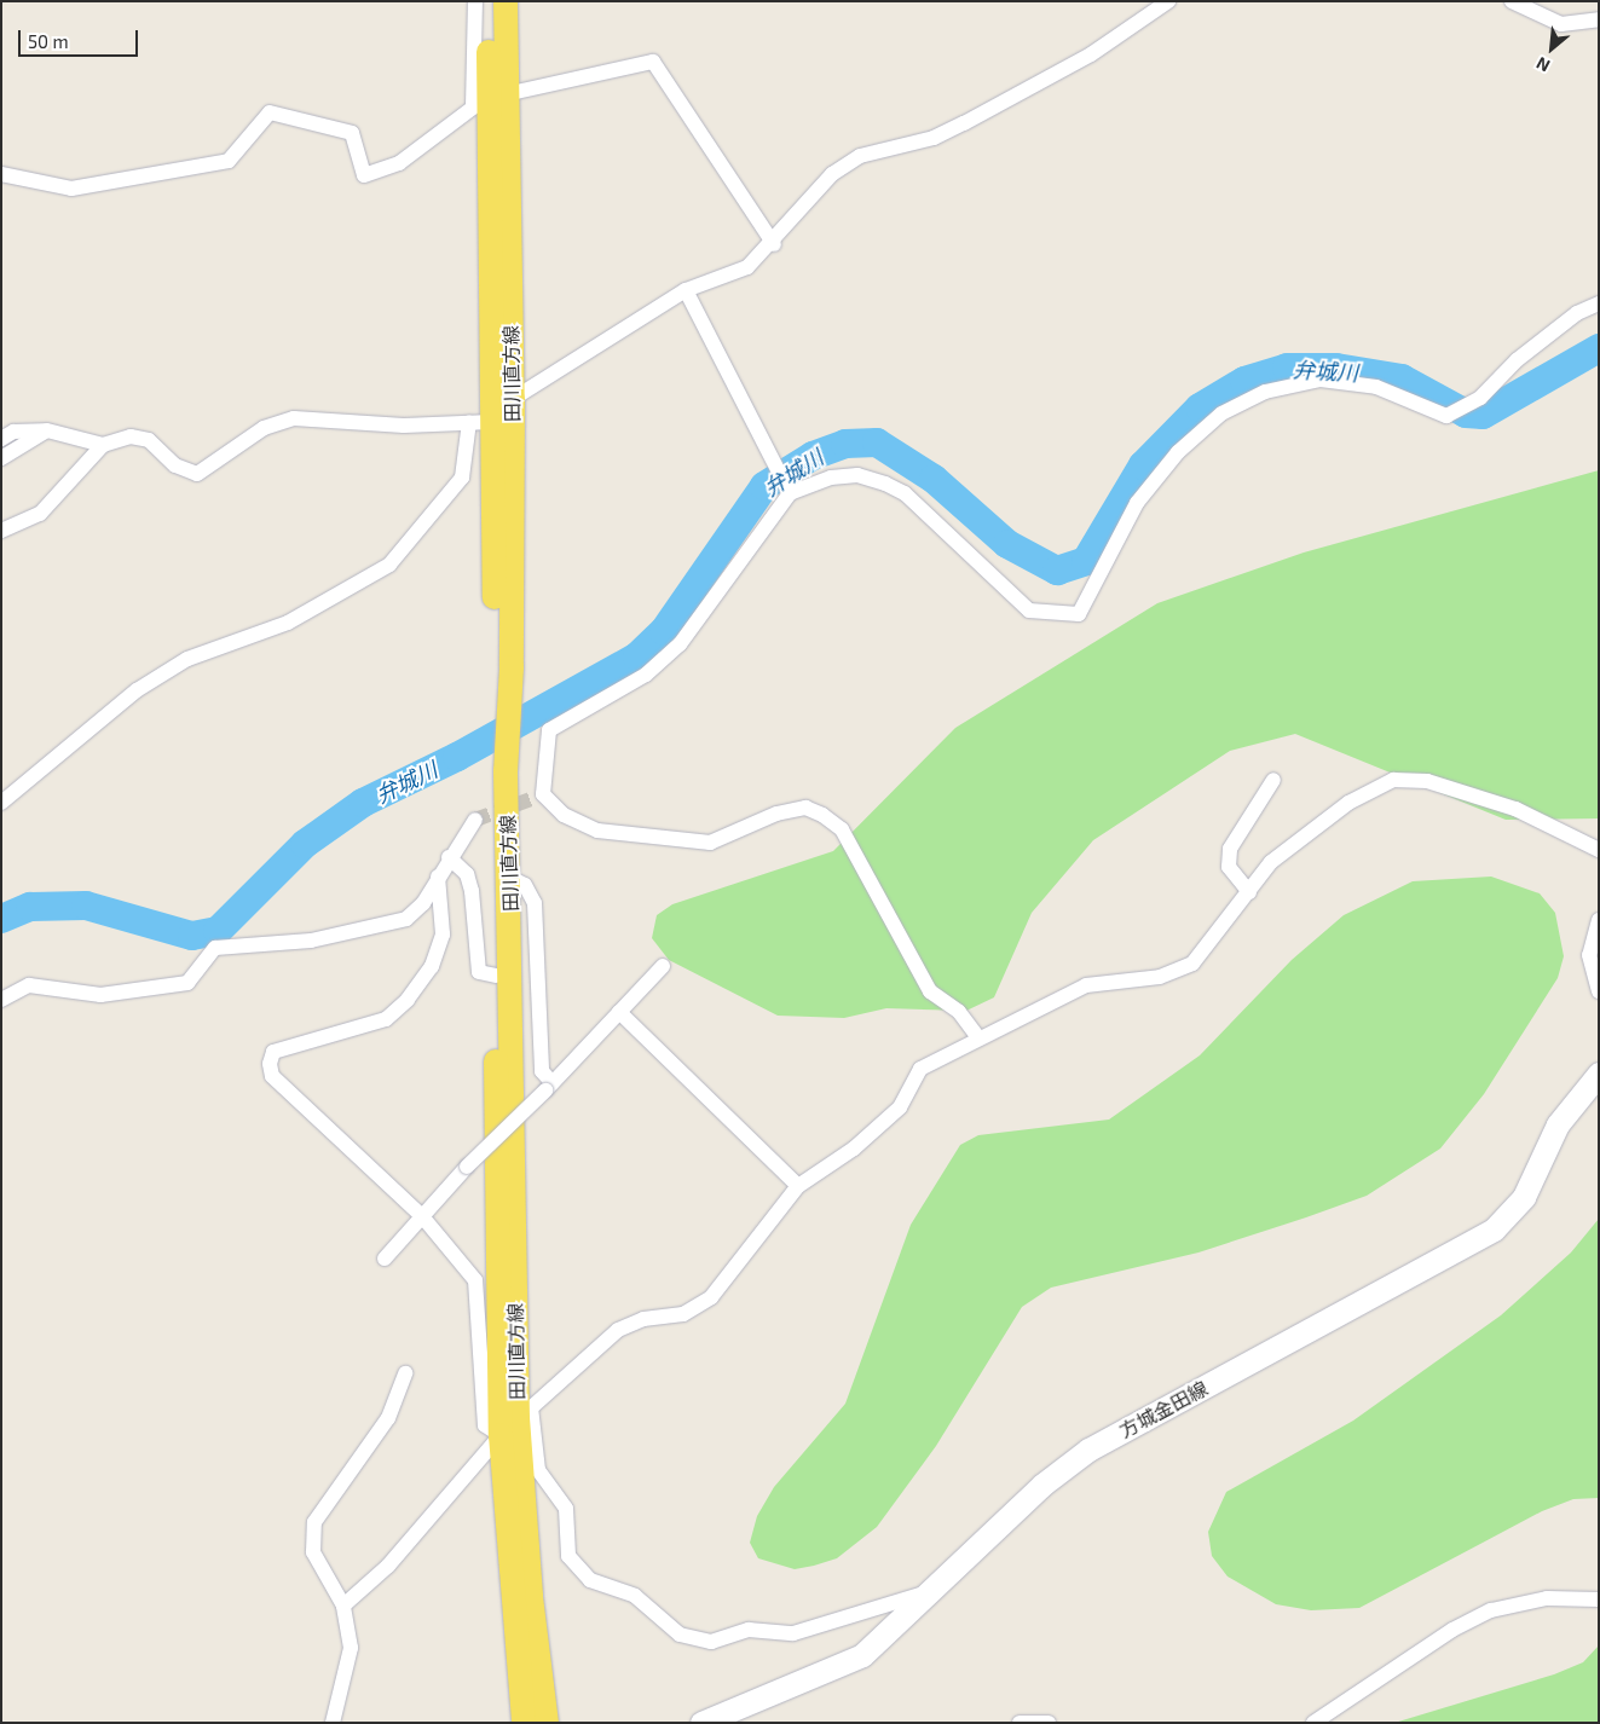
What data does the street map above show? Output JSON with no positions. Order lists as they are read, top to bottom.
{
  "streets": {
    "main road": ["田川直方線", "方城金田線"]
  },
  "water": ["弁城川"],
  "scale_bar": "50 m",
  "north": "bottom left"
}
